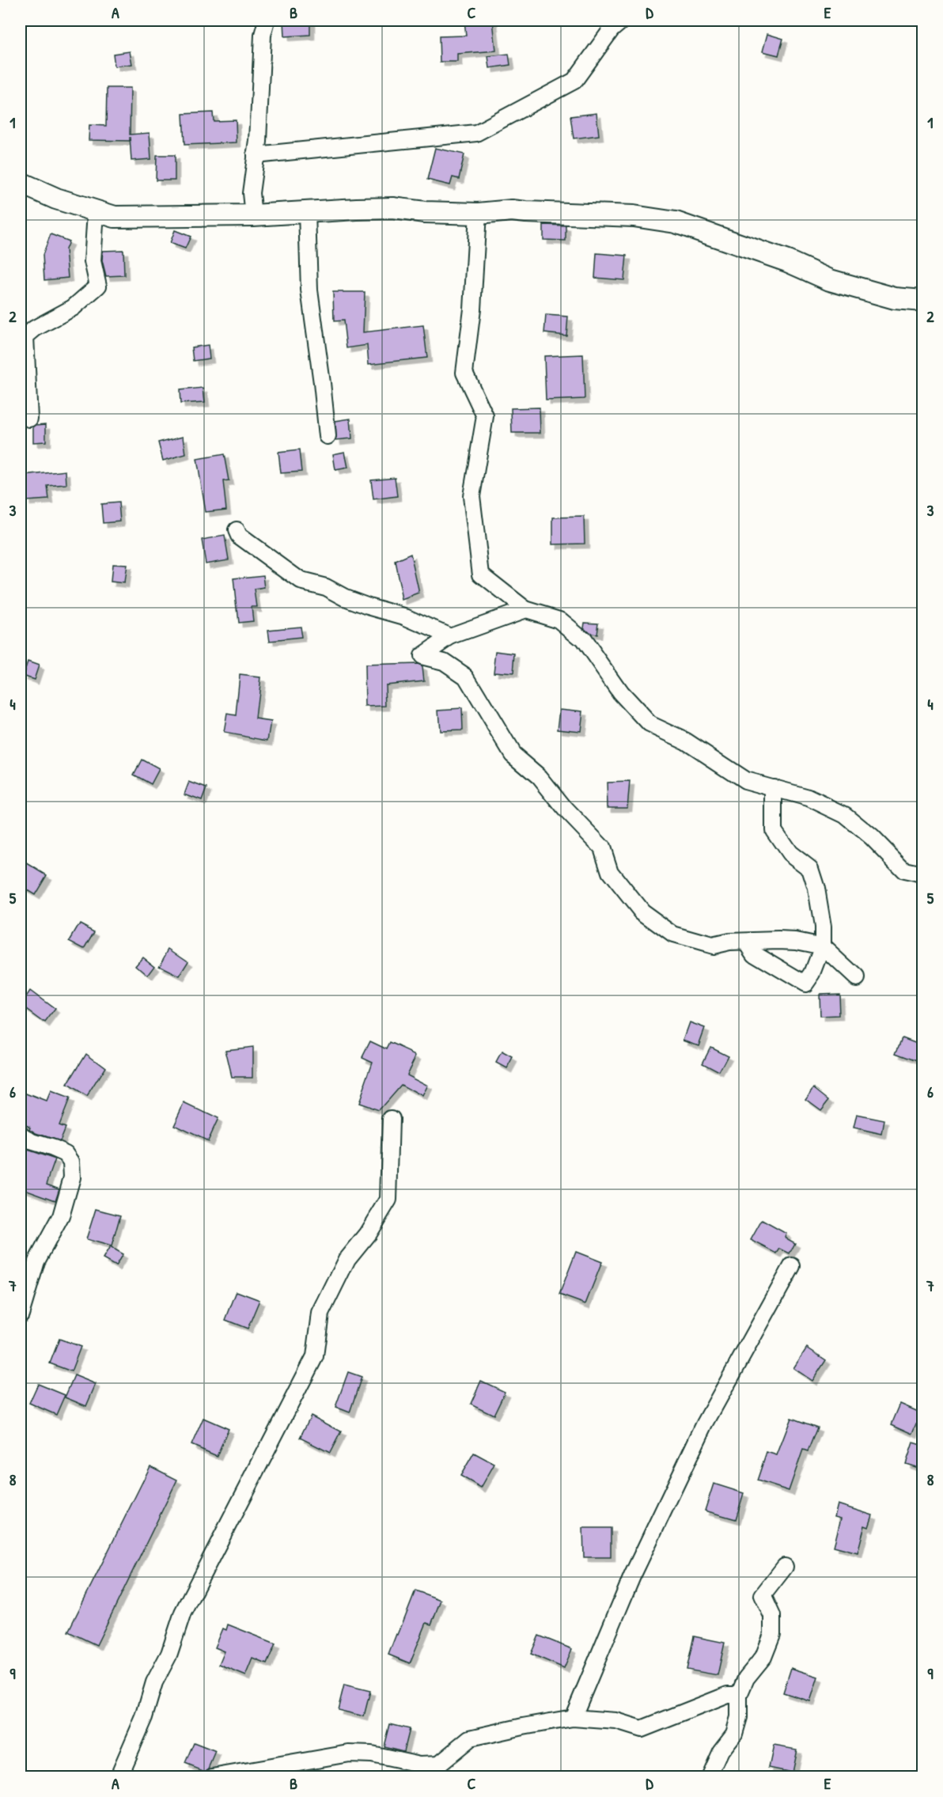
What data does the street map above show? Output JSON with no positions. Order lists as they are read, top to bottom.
{
  "grid": {
    "columns": [
      "A",
      "B",
      "C",
      "D",
      "E"
    ],
    "rows": [
      "1",
      "2",
      "3",
      "4",
      "5",
      "6",
      "7",
      "8",
      "9"
    ]
  }
}
